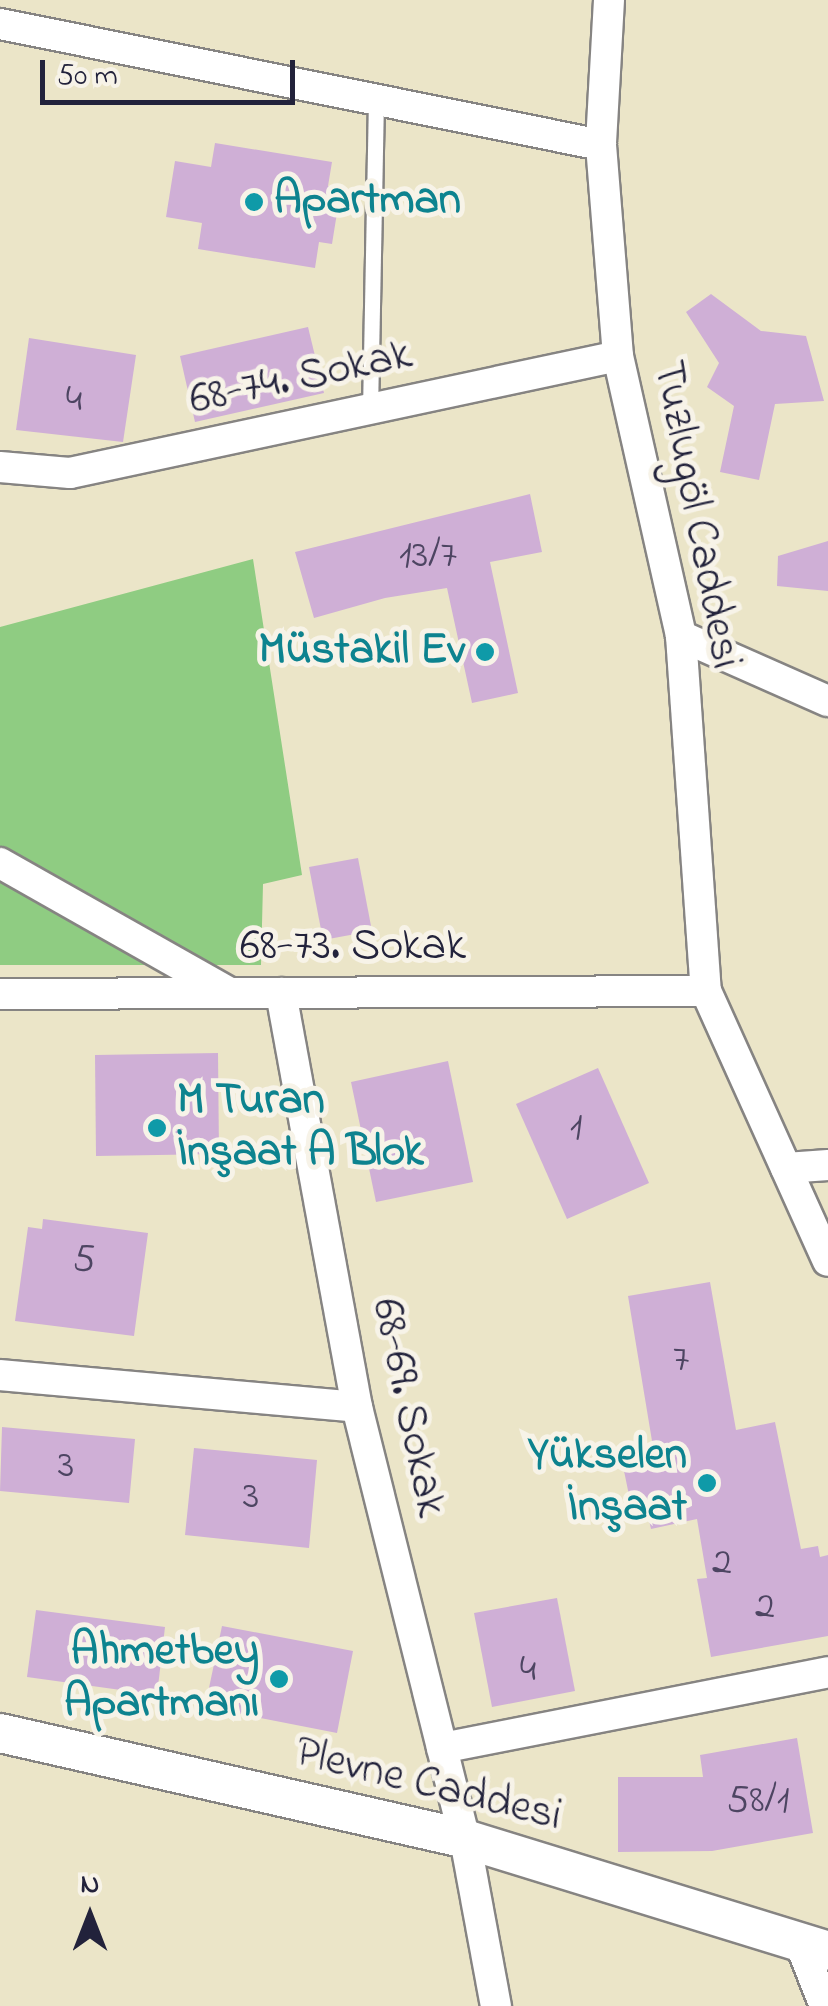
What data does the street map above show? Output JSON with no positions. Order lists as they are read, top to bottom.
{
  "streets": {
    "street": [
      "68-74. Sokak",
      "Tuzlugöl Caddesi",
      "68-73. Sokak",
      "68-69. Sokak",
      "Plevne Caddesi"
    ]
  },
  "crossings": [
    ["68-74. Sokak", "Tuzlugöl Caddesi"],
    ["Tuzlugöl Caddesi", "68-73. Sokak"],
    ["68-73. Sokak", "68-69. Sokak"],
    ["68-69. Sokak", "Plevne Caddesi"]
  ],
  "places": [
    "Apartman",
    "Müstakil Ev",
    "M Turan İnşaat A Blok",
    "Yükselen İnşaat",
    "Ahmetbey Apartmanı"
  ],
  "house_numbers": [
    "4",
    "13/7",
    "1",
    "5",
    "7",
    "3",
    "3",
    "2",
    "2",
    "4",
    "58/1"
  ],
  "scale_bar": "50 m",
  "north": "top"
}
